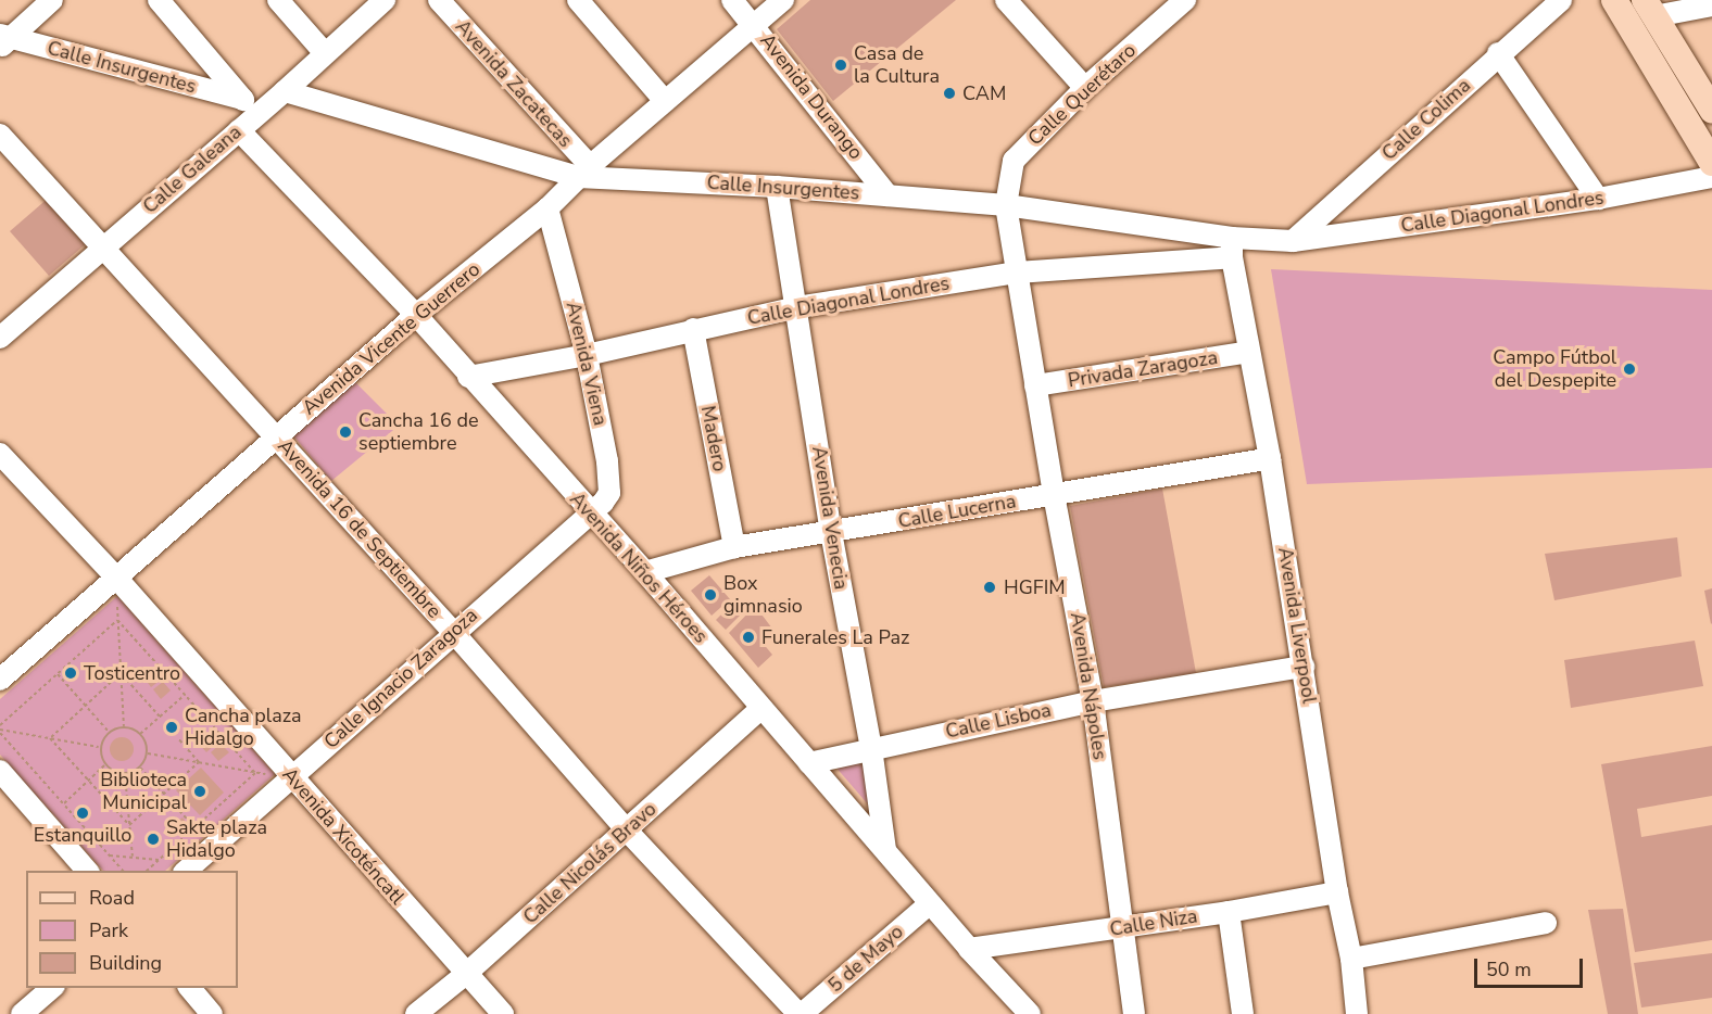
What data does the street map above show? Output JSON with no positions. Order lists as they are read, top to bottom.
{
  "streets": {
    "street": [
      "Calle Insurgentes",
      "Avenida Zacatecas",
      "Calle Querétaro",
      "Avenida Durango",
      "Calle Colima",
      "Calle Galeana",
      "Calle Diagonal Londres",
      "Avenida Vicente Guerrero",
      "Avenida Viena",
      "Privada Zaragoza",
      "Madero",
      "Calle Lucerna",
      "Avenida Venecia",
      "Avenida 16 de Septiembre",
      "Avenida Niños Héroes",
      "Avenida Liverpool",
      "Calle Ignacio Zaragoza",
      "Avenida Nápoles",
      "Calle Lisboa",
      "Avenida Xicoténcatl",
      "Calle Nicolás Bravo",
      "Calle Niza",
      "5 de Mayo"
    ]
  },
  "crossings": [
    ["Calle Insurgentes", "Avenida Zacatecas"],
    ["Calle Insurgentes", "Calle Querétaro"],
    ["Calle Insurgentes", "Avenida Durango"],
    ["Calle Insurgentes", "Calle Colima"],
    ["Calle Insurgentes", "Calle Galeana"],
    ["Calle Insurgentes", "Calle Diagonal Londres"],
    ["Calle Insurgentes", "Avenida Vicente Guerrero"],
    ["Calle Insurgentes", "Avenida Venecia"],
    ["Calle Insurgentes", "Avenida Liverpool"],
    ["Calle Insurgentes", "Avenida Nápoles"],
    ["Avenida Zacatecas", "Avenida Vicente Guerrero"],
    ["Calle Querétaro", "Avenida Nápoles"],
    ["Avenida Durango", "Avenida Vicente Guerrero"],
    ["Calle Colima", "Calle Diagonal Londres"],
    ["Calle Galeana", "Avenida 16 de Septiembre"],
    ["Calle Galeana", "Avenida Niños Héroes"],
    ["Calle Diagonal Londres", "Avenida Viena"],
    ["Calle Diagonal Londres", "Madero"],
    ["Calle Diagonal Londres", "Avenida Venecia"],
    ["Calle Diagonal Londres", "Avenida Niños Héroes"],
    ["Calle Diagonal Londres", "Avenida Liverpool"],
    ["Calle Diagonal Londres", "Avenida Nápoles"],
    ["Avenida Vicente Guerrero", "Avenida Viena"],
    ["Avenida Vicente Guerrero", "Avenida 16 de Septiembre"],
    ["Avenida Vicente Guerrero", "Avenida Niños Héroes"],
    ["Avenida Vicente Guerrero", "Avenida Xicoténcatl"],
    ["Avenida Viena", "Avenida Niños Héroes"],
    ["Avenida Viena", "Calle Ignacio Zaragoza"],
    ["Privada Zaragoza", "Avenida Liverpool"],
    ["Privada Zaragoza", "Avenida Nápoles"],
    ["Madero", "Calle Lucerna"],
    ["Calle Lucerna", "Avenida Venecia"],
    ["Calle Lucerna", "Avenida Niños Héroes"],
    ["Calle Lucerna", "Avenida Liverpool"],
    ["Calle Lucerna", "Avenida Nápoles"],
    ["Avenida Venecia", "Avenida Niños Héroes"],
    ["Avenida Venecia", "Calle Lisboa"],
    ["Avenida 16 de Septiembre", "Calle Ignacio Zaragoza"],
    ["Avenida 16 de Septiembre", "Calle Nicolás Bravo"],
    ["Avenida 16 de Septiembre", "5 de Mayo"],
    ["Avenida Niños Héroes", "Calle Ignacio Zaragoza"],
    ["Avenida Niños Héroes", "Calle Lisboa"],
    ["Avenida Niños Héroes", "Calle Nicolás Bravo"],
    ["Avenida Niños Héroes", "Calle Niza"],
    ["Avenida Niños Héroes", "5 de Mayo"],
    ["Avenida Liverpool", "Calle Lisboa"],
    ["Avenida Liverpool", "Calle Niza"],
    ["Calle Ignacio Zaragoza", "Avenida Xicoténcatl"],
    ["Avenida Nápoles", "Calle Lisboa"],
    ["Avenida Nápoles", "Calle Niza"],
    ["Avenida Xicoténcatl", "Calle Nicolás Bravo"]
  ],
  "places": [
    "Casa de la Cultura",
    "CAM",
    "Campo Fútbol del Despepite",
    "Cancha 16 de septiembre",
    "HGFIM",
    "Box gimnasio",
    "Funerales La Paz",
    "Tosticentro",
    "Cancha plaza Hidalgo",
    "Biblioteca Municipal",
    "Estanquillo",
    "Sakte plaza Hidalgo"
  ],
  "legend": ["Road", "Park", "Building"],
  "scale_bar": "50 m"
}
